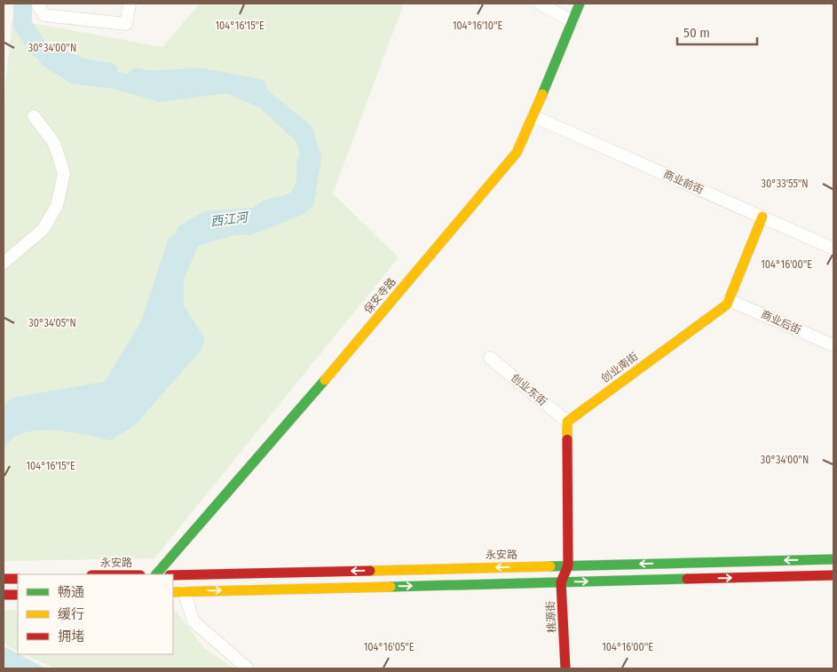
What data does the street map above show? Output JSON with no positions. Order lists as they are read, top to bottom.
{
  "streets": {
    "street": [
      "商业前街",
      "保安寺路",
      "商业后街",
      "创业南街",
      "创业东街",
      "永安路",
      "桃源街"
    ]
  },
  "crossings": [
    ["商业前街", "保安寺路"],
    ["商业前街", "创业南街"],
    ["商业后街", "创业南街"],
    ["创业南街", "创业东街"],
    ["永安路", "桃源街"]
  ],
  "water": ["西江河"],
  "legend": ["畅通", "缓行", "拥堵"],
  "scale_bar": "50 m",
  "coordinates": [
    "104°16'15\"E",
    "104°16'10\"E",
    "30°34'00\"N",
    "30°33'55\"N",
    "104°16'00\"E",
    "30°34'05\"N",
    "104°16'05\"E"
  ]
}
